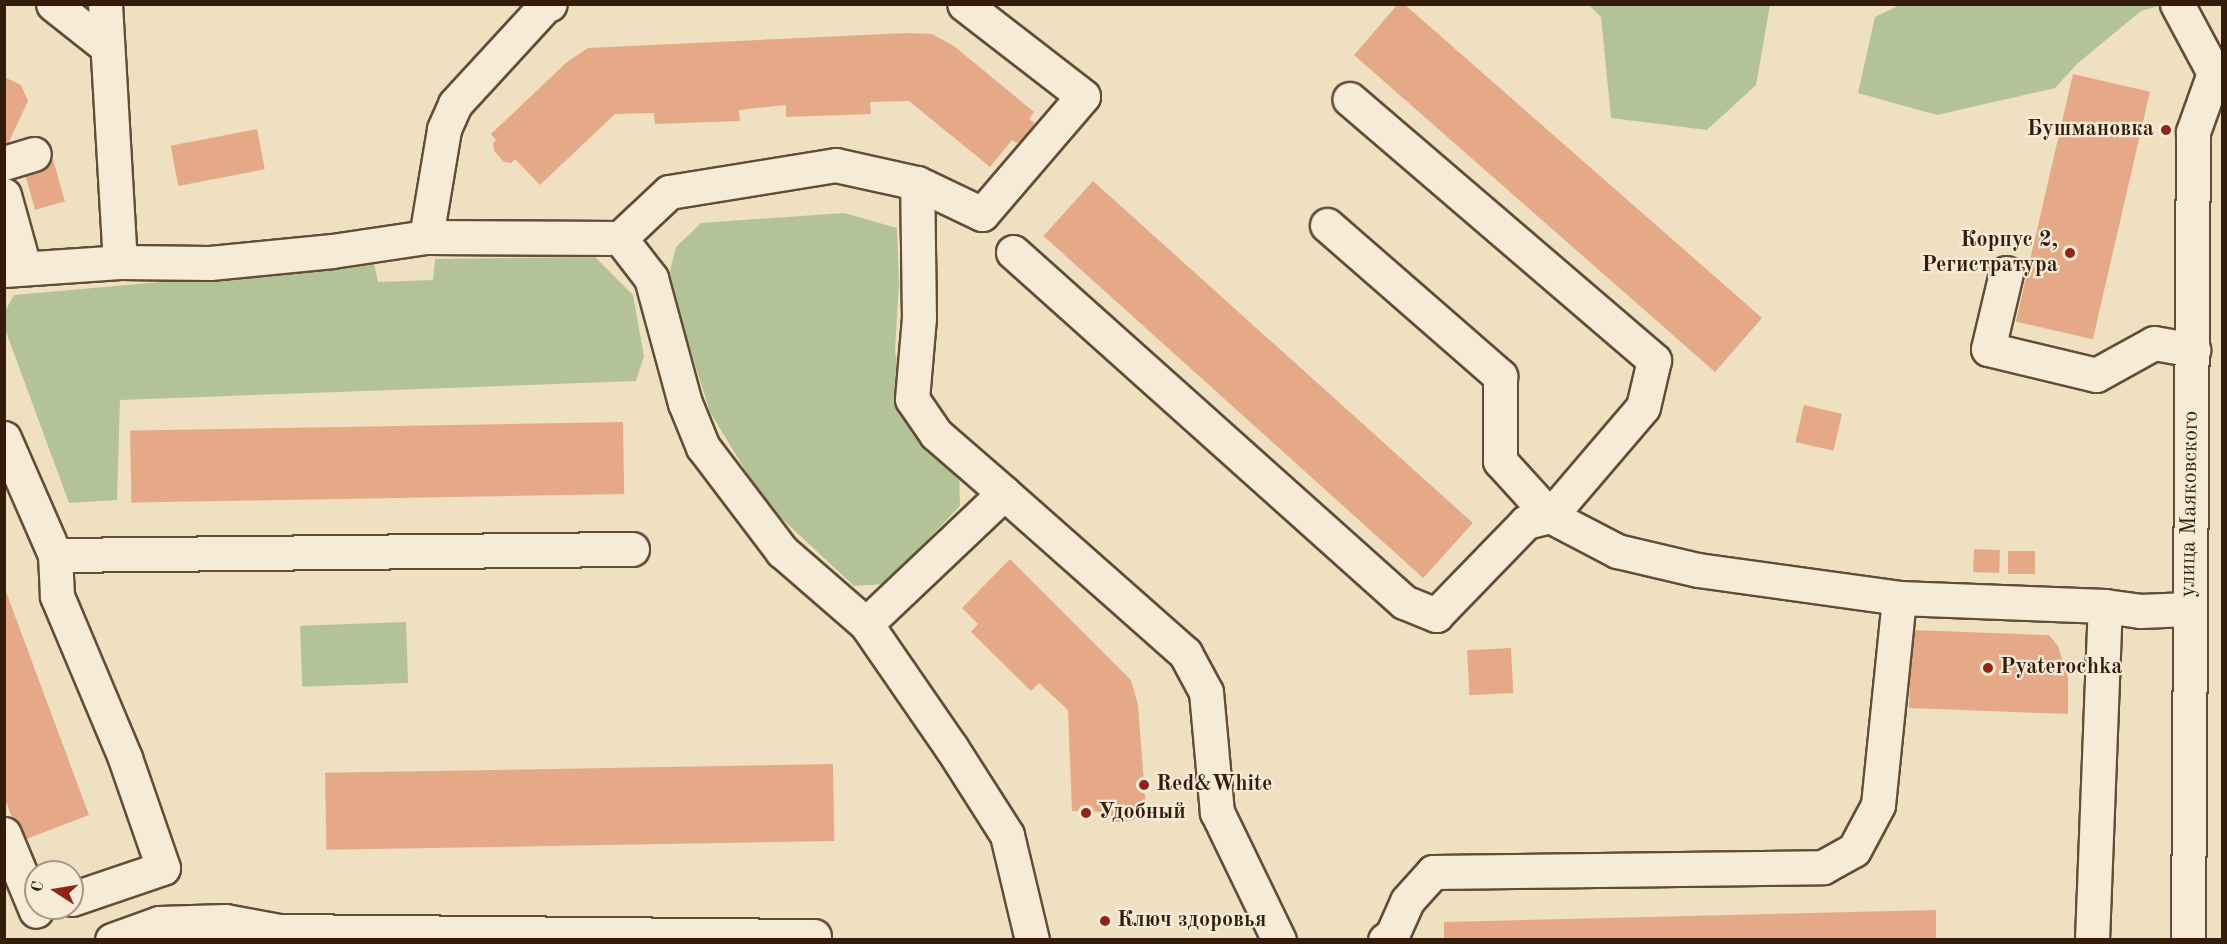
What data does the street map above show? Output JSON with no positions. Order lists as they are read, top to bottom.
{
  "streets": {
    "street": ["улица Маяковского"]
  },
  "places": [
    "Бушмановка",
    "Корпус 2, Регистратура",
    "Pyaterochka",
    "Red&White",
    "Удобный",
    "Ключ здоровья"
  ],
  "north": "left"
}
